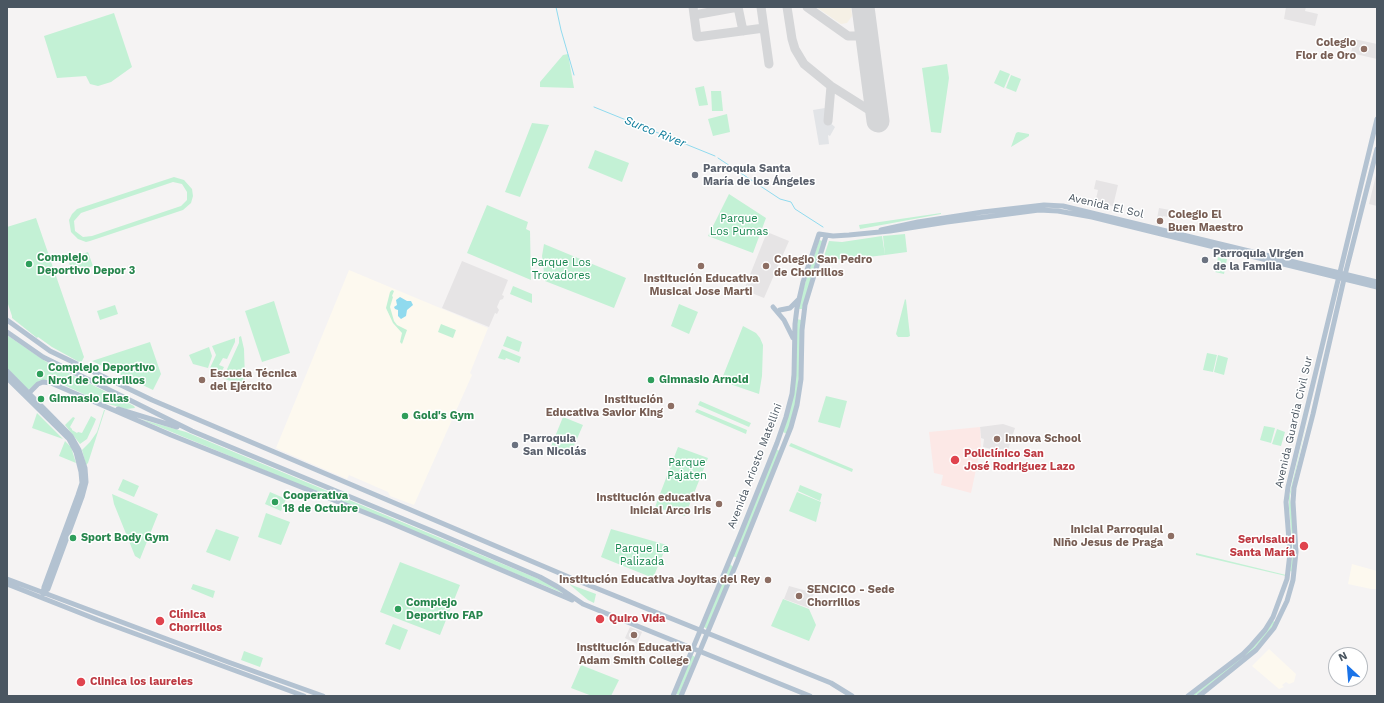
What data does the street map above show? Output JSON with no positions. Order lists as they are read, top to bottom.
{
  "streets": {
    "main road": ["Avenida El Sol", "Avenida Guardia Civil Sur", "Avenida Ariosto Matellini"]
  },
  "crossings": [
    ["Avenida El Sol", "Avenida Guardia Civil Sur"],
    ["Avenida El Sol", "Avenida Ariosto Matellini"]
  ],
  "water": ["Surco River"],
  "parks": [
    "Parque Los Pumas",
    "Parque Los Trovadores",
    "Parque Pajaten",
    "Parque La Palizada"
  ],
  "places": [
    "Colegio Flor de Oro",
    "Parroquia Santa María de los Ángeles",
    "Colegio El Buen Maestro",
    "Parroquia Virgen de la Familia",
    "Complejo Deportivo Depor 3",
    "Institución Educativa Musical Jose Marti",
    "Colegio San Pedro de Chorrillos",
    "Complejo Deportivo Nro1 de Chorrillos",
    "Escuela Técnica del Ejército",
    "Gimnasio Arnold",
    "Gimnasio Ellas",
    "Institución Educativa Savior King",
    "Gold's Gym",
    "Innova School",
    "Parroquia San Nicolás",
    "Policlínico San José Rodriguez Lazo",
    "Cooperativa 18 de Octubre",
    "Institución educativa inicial Arco Iris",
    "Inicial Parroquial Niño Jesus de Praga",
    "Sport Body Gym",
    "Servisalud Santa María",
    "Institución Educativa Joyitas del Rey",
    "SENCICO - Sede Chorrillos",
    "Complejo Deportivo FAP",
    "Quiro Vida",
    "Clínica Chorrillos",
    "Institución Educativa Adam Smith College",
    "Clinica los laureles"
  ],
  "north": "top left"
}
